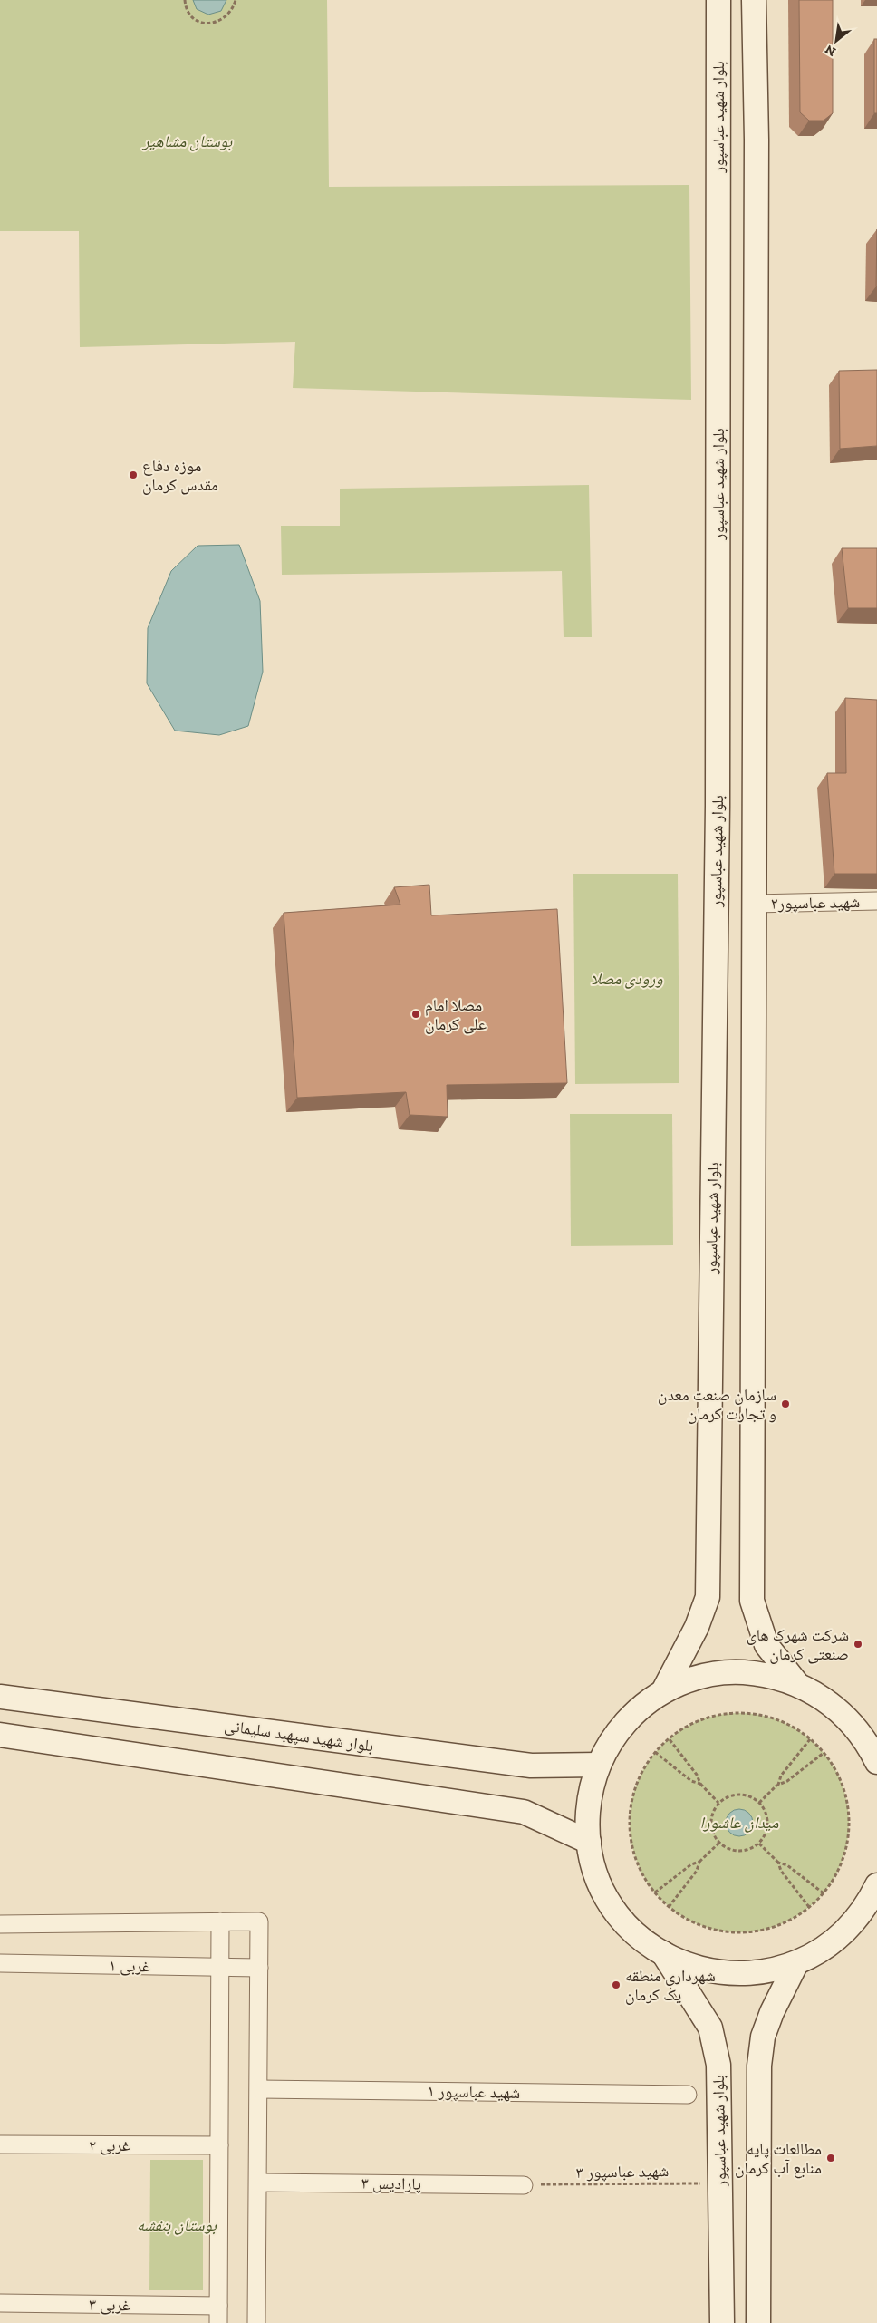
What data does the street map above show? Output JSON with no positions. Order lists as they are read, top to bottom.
{
  "streets": {
    "main road": ["بلوار شهید عباسپور", "بلوار شهید سپهبد سلیمانی"],
    "street": [
      "شهید عباسپور۲",
      "۱ غربی",
      "شهید عباسپور ۱",
      "۲ غربی",
      "پارادیس ۳",
      "۳ غربی"
    ],
    "path": ["شهید عباسپور ۳"]
  },
  "crossings": [
    ["بلوار شهید عباسپور", "شهید عباسپور ۳"],
    ["شهید عباسپور ۳", "پارادیس ۳"]
  ],
  "parks": [
    "بوستان مشاهیر",
    "ورودی مصلا",
    "میدان عاشورا",
    "بوستان بنفشه"
  ],
  "places": [
    "موزه دفاع مقدس کرمان",
    "مصلا امام علی کرمان",
    "سازمان صنعت معدن و تجارت کرمان",
    "شرکت شهرک های صنعتی کرمان",
    "شهرداری منطقه یک کرمان",
    "مطالعات پایه منابع آب کرمان"
  ],
  "north": "bottom left"
}
